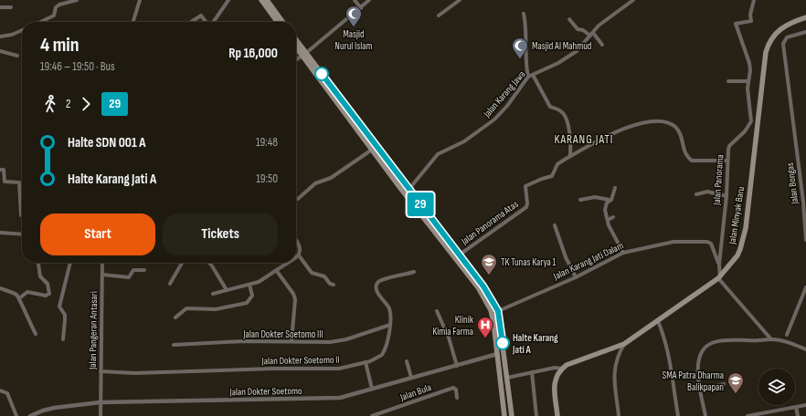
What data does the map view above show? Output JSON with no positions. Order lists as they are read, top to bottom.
{
  "streets": {
    "main road": ["Jalan Minyak Baru"],
    "street": [
      "Jalan Karang Jawa",
      "Jalan Panorama",
      "Jalan Bongas",
      "Jalan Panorama Atas",
      "Jalan Karang Jati Dalam",
      "Jalan Pangeran Antasari",
      "Jalan Dokter Soetomo III",
      "Jalan Dokter Soetomo II",
      "Jalan Dokter Soetomo",
      "Jalan Bula"
    ]
  },
  "crossings": [
    ["Jalan Panorama", "Jalan Minyak Baru"],
    ["Jalan Panorama", "Jalan Panorama Atas"],
    ["Jalan Panorama", "Jalan Karang Jati Dalam"],
    ["Jalan Pangeran Antasari", "Jalan Dokter Soetomo II"],
    ["Jalan Pangeran Antasari", "Jalan Dokter Soetomo"],
    ["Jalan Dokter Soetomo III", "Jalan Dokter Soetomo II"]
  ],
  "districts": ["KARANG JATI"],
  "places": {
    "mosque": ["Masjid Nurul Islam", "Masjid Al Mahmud"],
    "school or university": ["TK Tunas Karya 1", "SMA Patra Dharma Balikpapan"],
    "hospital": ["Klinik Kimia Farma"],
    "other": ["Halte Karang Jati A"]
  },
  "lines": ["bus line 29"],
  "page": {
    "on_map": "29",
    "heading": ["4 min", "19:46 – 19:50 · Bus", "Rp 16,000"],
    "legs": ["2", "29"],
    "list": [
      {
        "name": "Halte SDN 001 A",
        "value": "19:48"
      },
      {
        "name": "Halte Karang Jati A",
        "value": "19:50"
      }
    ],
    "buttons": ["Start", "Tickets"]
  }
}
